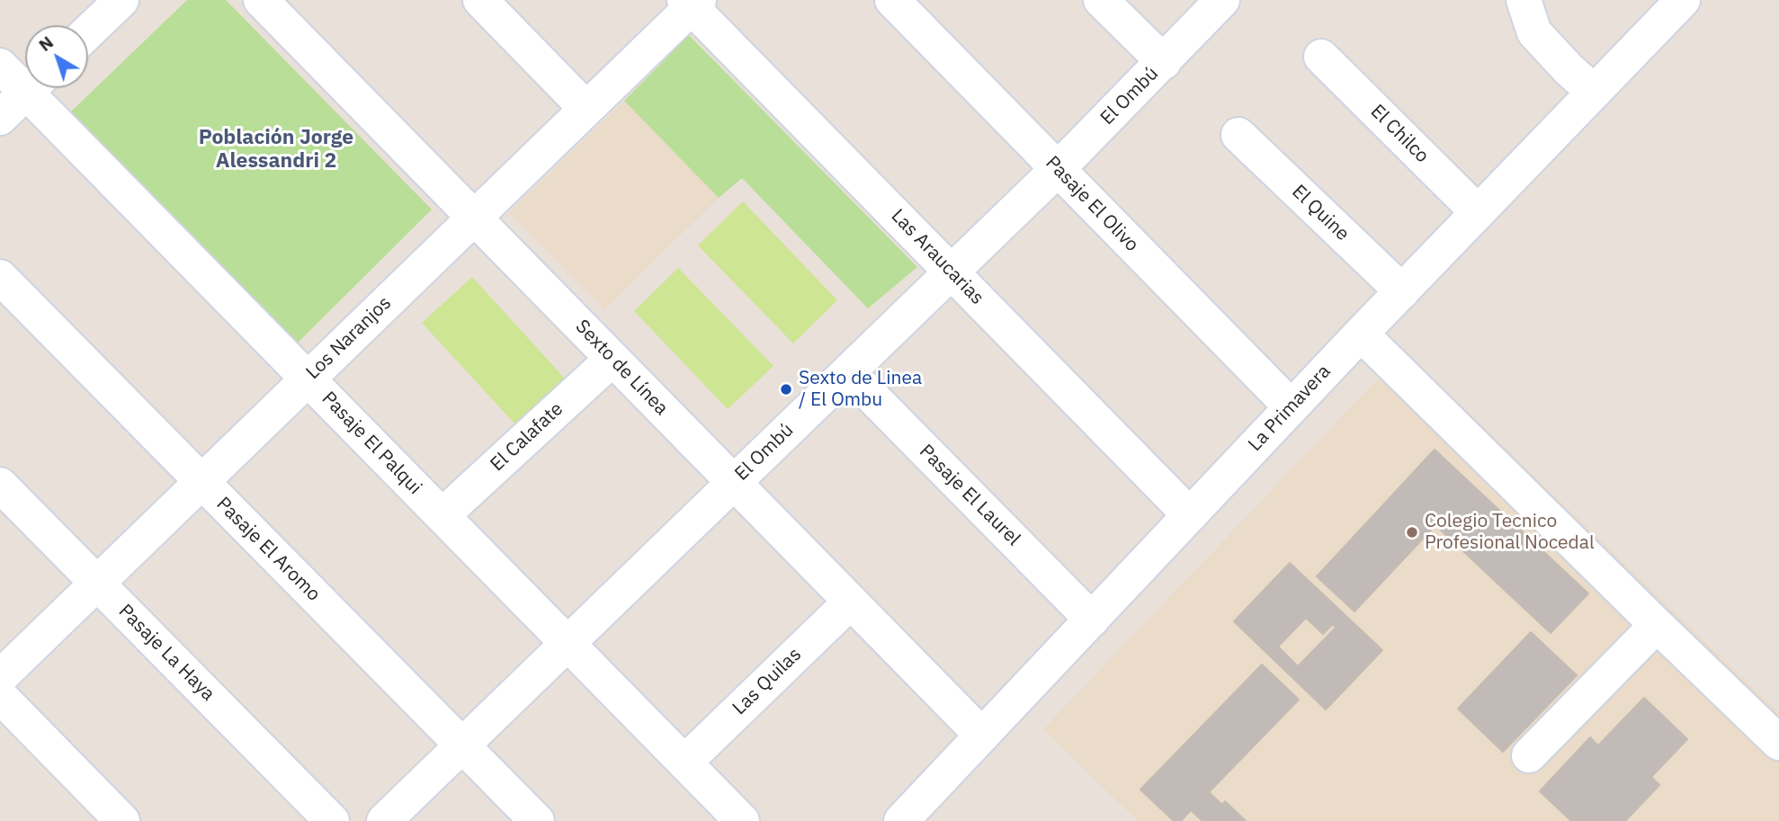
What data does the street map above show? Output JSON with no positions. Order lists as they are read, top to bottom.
{
  "streets": {
    "street": [
      "El Ombú",
      "El Chilco",
      "Pasaje El Olivo",
      "El Quine",
      "Las Araucarias",
      "Los Naranjos",
      "Sexto de Línea",
      "La Primavera",
      "El Calafate",
      "Pasaje El Palqui",
      "Pasaje El Laurel",
      "Pasaje El Aromo",
      "Pasaje La Haya",
      "Las Quilas"
    ]
  },
  "crossings": [
    ["El Ombú", "Pasaje El Olivo"],
    ["El Ombú", "Las Araucarias"],
    ["El Ombú", "Sexto de Línea"],
    ["El Ombú", "Pasaje El Palqui"],
    ["El Ombú", "Pasaje El Laurel"],
    ["El Ombú", "Pasaje El Aromo"],
    ["El Chilco", "La Primavera"],
    ["Pasaje El Olivo", "La Primavera"],
    ["El Quine", "La Primavera"],
    ["Las Araucarias", "Los Naranjos"],
    ["Las Araucarias", "La Primavera"],
    ["Los Naranjos", "Sexto de Línea"],
    ["Los Naranjos", "Pasaje El Palqui"],
    ["Los Naranjos", "Pasaje El Aromo"],
    ["Los Naranjos", "Pasaje La Haya"],
    ["Sexto de Línea", "La Primavera"],
    ["Sexto de Línea", "El Calafate"],
    ["Sexto de Línea", "Las Quilas"],
    ["La Primavera", "Pasaje El Laurel"],
    ["El Calafate", "Pasaje El Palqui"],
    ["Pasaje El Palqui", "Las Quilas"]
  ],
  "districts": ["Población Jorge Alessandri 2"],
  "places": ["Sexto de Linea / El Ombu", "Colegio Tecnico Profesional Nocedal"],
  "north": "top left"
}
